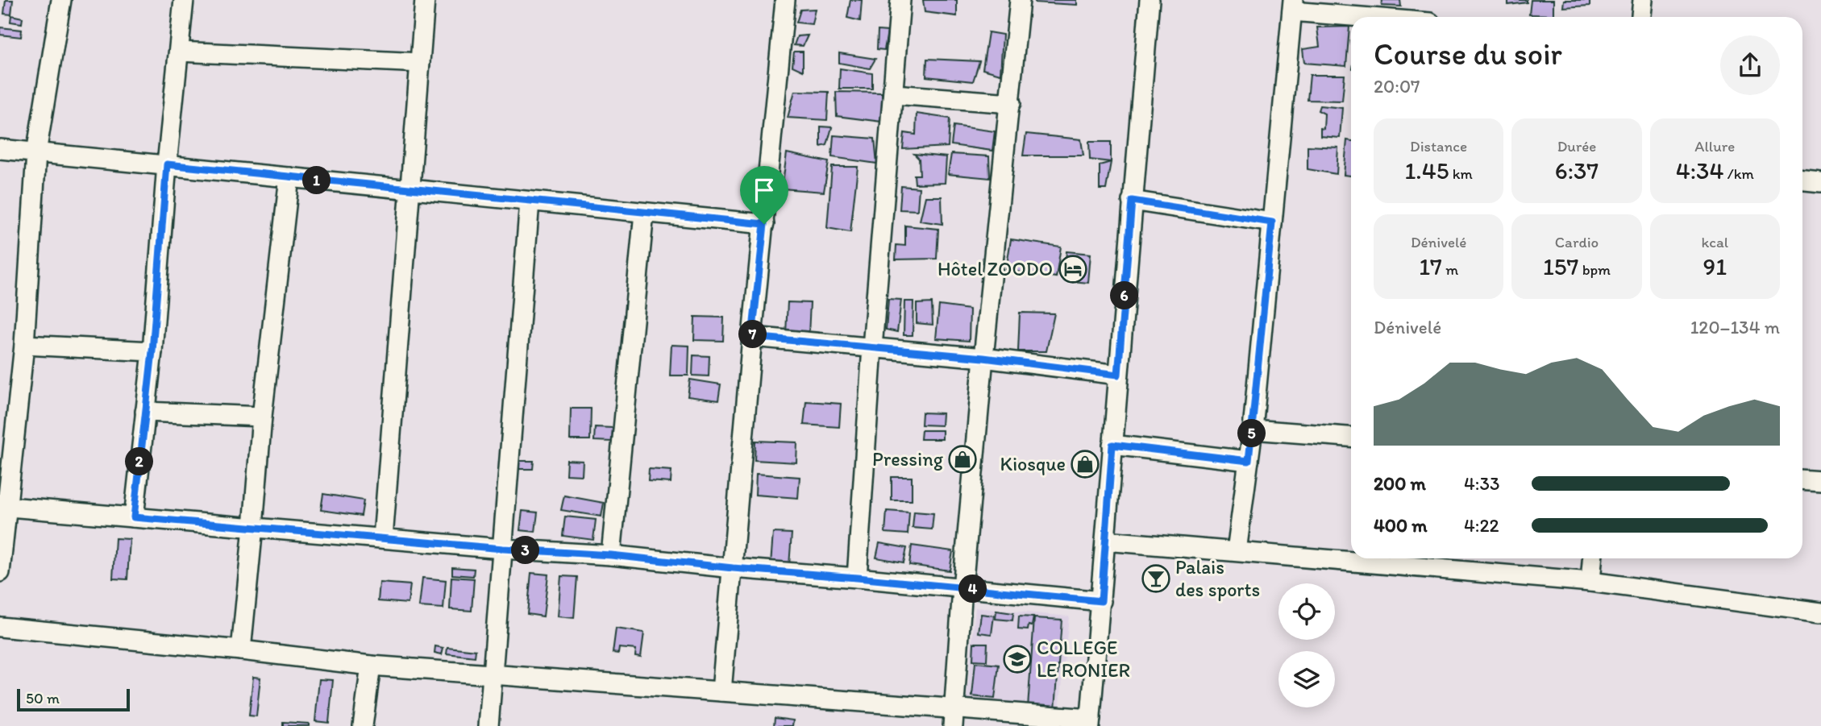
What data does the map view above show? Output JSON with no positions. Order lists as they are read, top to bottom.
{
  "places": {
    "hotel": ["Hôtel ZOODO"],
    "shop": ["Pressing", "Kiosque"],
    "bar": ["Palais des sports"],
    "school or university": ["COLLEGE LE RONIER"]
  },
  "scale_bar": "50 m",
  "page": {
    "heading": ["Course du soir", "20:07"],
    "stats": [
      ["Distance", "1.45 km"],
      ["Durée", "6:37"],
      ["Allure", "4:34 /km"],
      ["Dénivelé", "17 m"],
      ["Cardio", "157 bpm"],
      ["kcal", "91"]
    ],
    "pins": [
      "1",
      "6",
      "7",
      "5",
      "2",
      "3",
      "4"
    ],
    "chart": ["Dénivelé", "120–134 m"],
    "list": [
      {
        "name": "200 m",
        "note": "4:33"
      },
      {
        "name": "400 m",
        "note": "4:22"
      }
    ],
    "scale": "50 m"
  }
}
